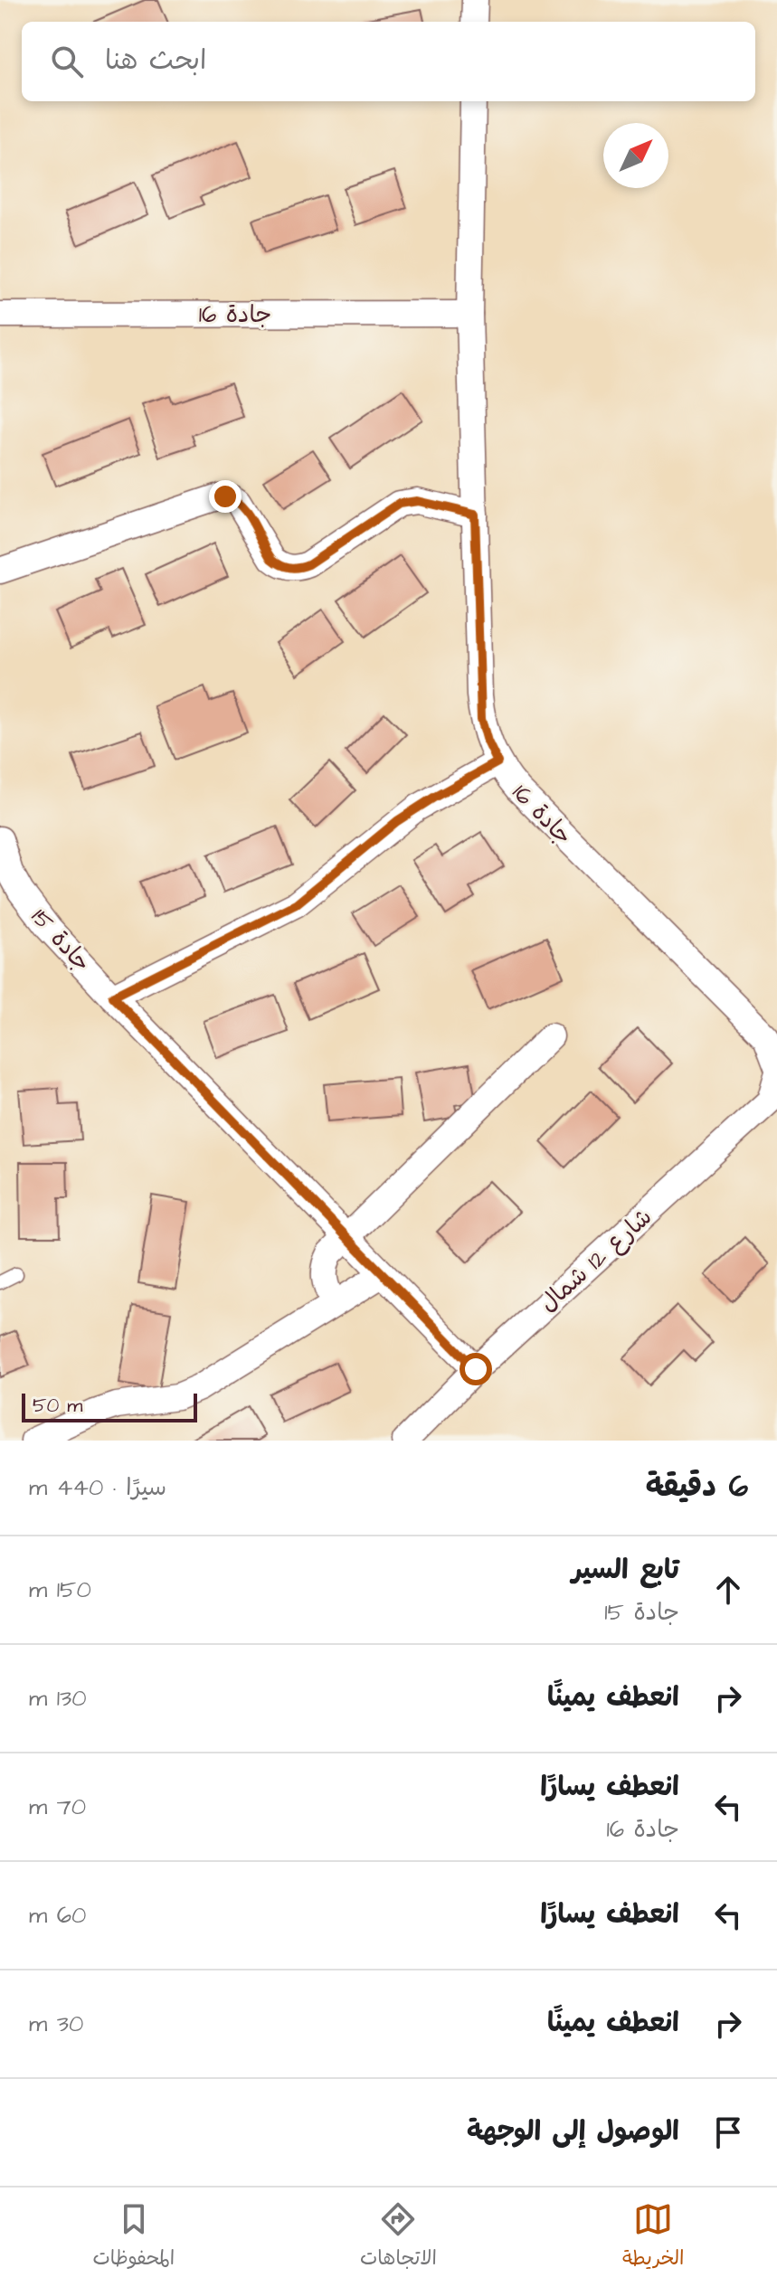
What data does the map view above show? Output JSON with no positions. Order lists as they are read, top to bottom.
{
  "streets": {
    "street": ["جادة 16", "جادة 15", "شارع 12 شمال"]
  },
  "crossings": [
    ["جادة 15", "شارع 12 شمال"]
  ],
  "scale_bar": "50 m",
  "north": "top right",
  "page": {
    "search": "ابحث هنا",
    "scale": "50 m",
    "heading": ["6 دقيقة", "سيرًا · 440 m"],
    "list": [
      ["تابع السير", "جادة 15", "150 m"],
      ["انعطف يمينًا", "130 m"],
      ["انعطف يسارًا", "جادة 16", "70 m"],
      ["انعطف يسارًا", "60 m"],
      ["انعطف يمينًا", "30 m"],
      "الوصول إلى الوجهة"
    ],
    "nav": ["الخريطة", "الاتجاهات", "المحفوظات"]
  }
}
